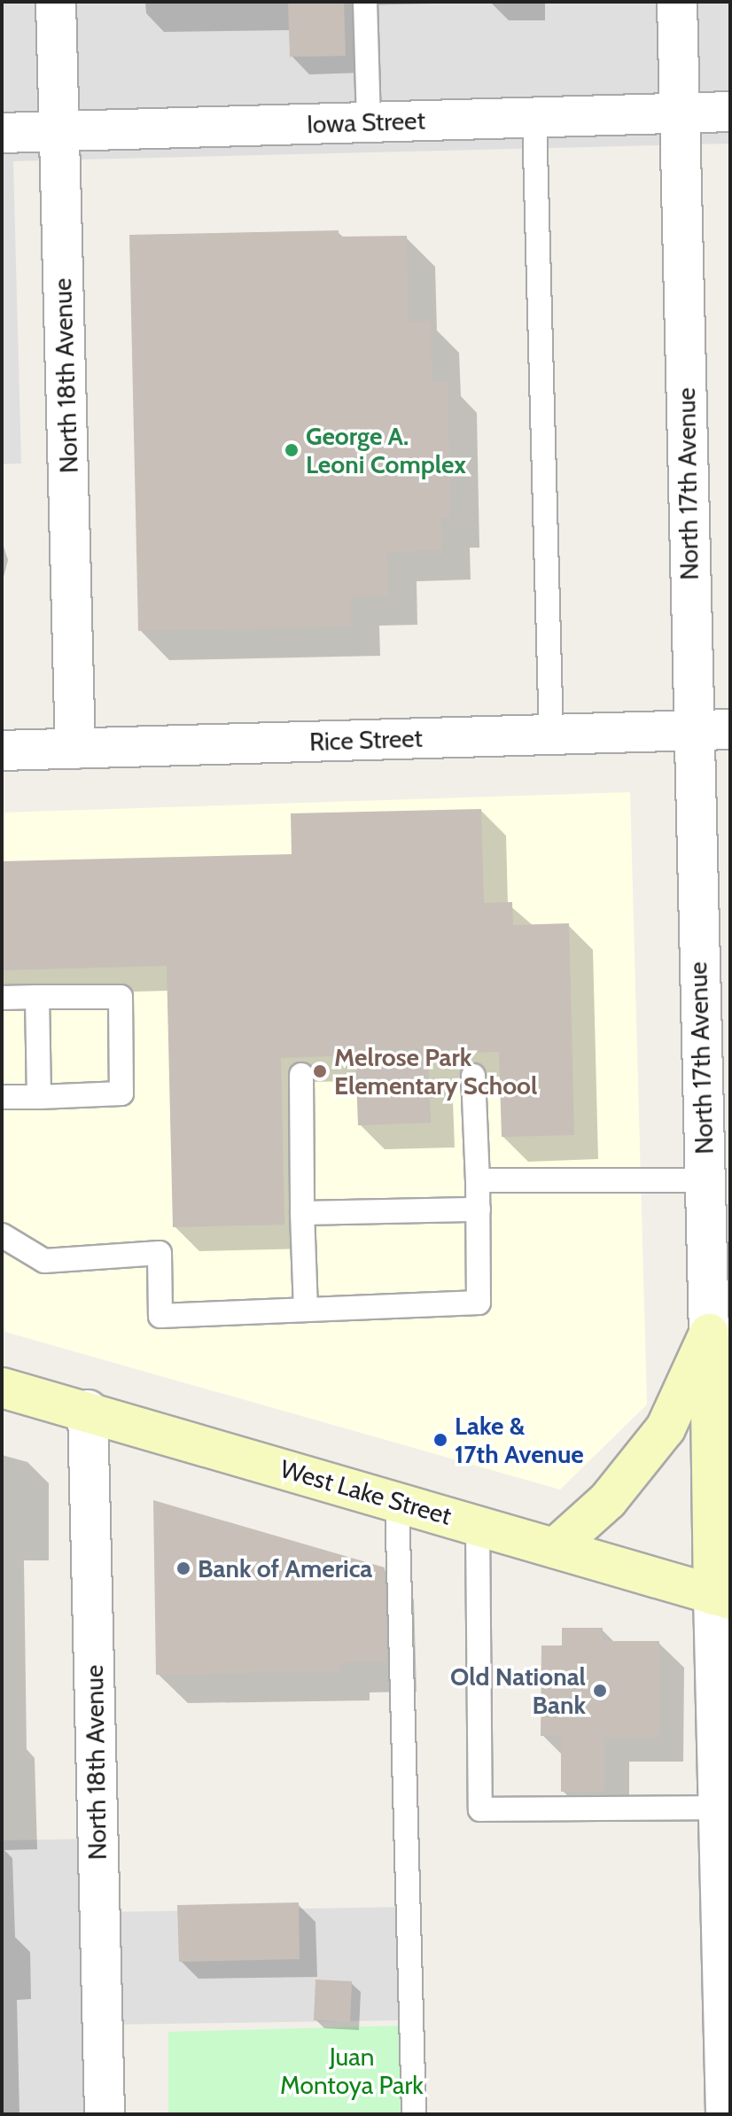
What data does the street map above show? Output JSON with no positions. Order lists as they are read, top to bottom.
{
  "streets": {
    "main road": ["North 17th Avenue", "West Lake Street"],
    "street": ["Iowa Street", "North 18th Avenue", "Rice Street"]
  },
  "crossings": [
    ["Iowa Street", "North 18th Avenue"],
    ["Iowa Street", "North 17th Avenue"],
    ["North 18th Avenue", "Rice Street"],
    ["North 18th Avenue", "West Lake Street"],
    ["North 17th Avenue", "Rice Street"],
    ["North 17th Avenue", "West Lake Street"]
  ],
  "parks": ["Juan Montoya Park"],
  "places": [
    "George A. Leoni Complex",
    "Melrose Park Elementary School",
    "Lake & 17th Avenue",
    "Bank of America",
    "Old National Bank"
  ]
}
